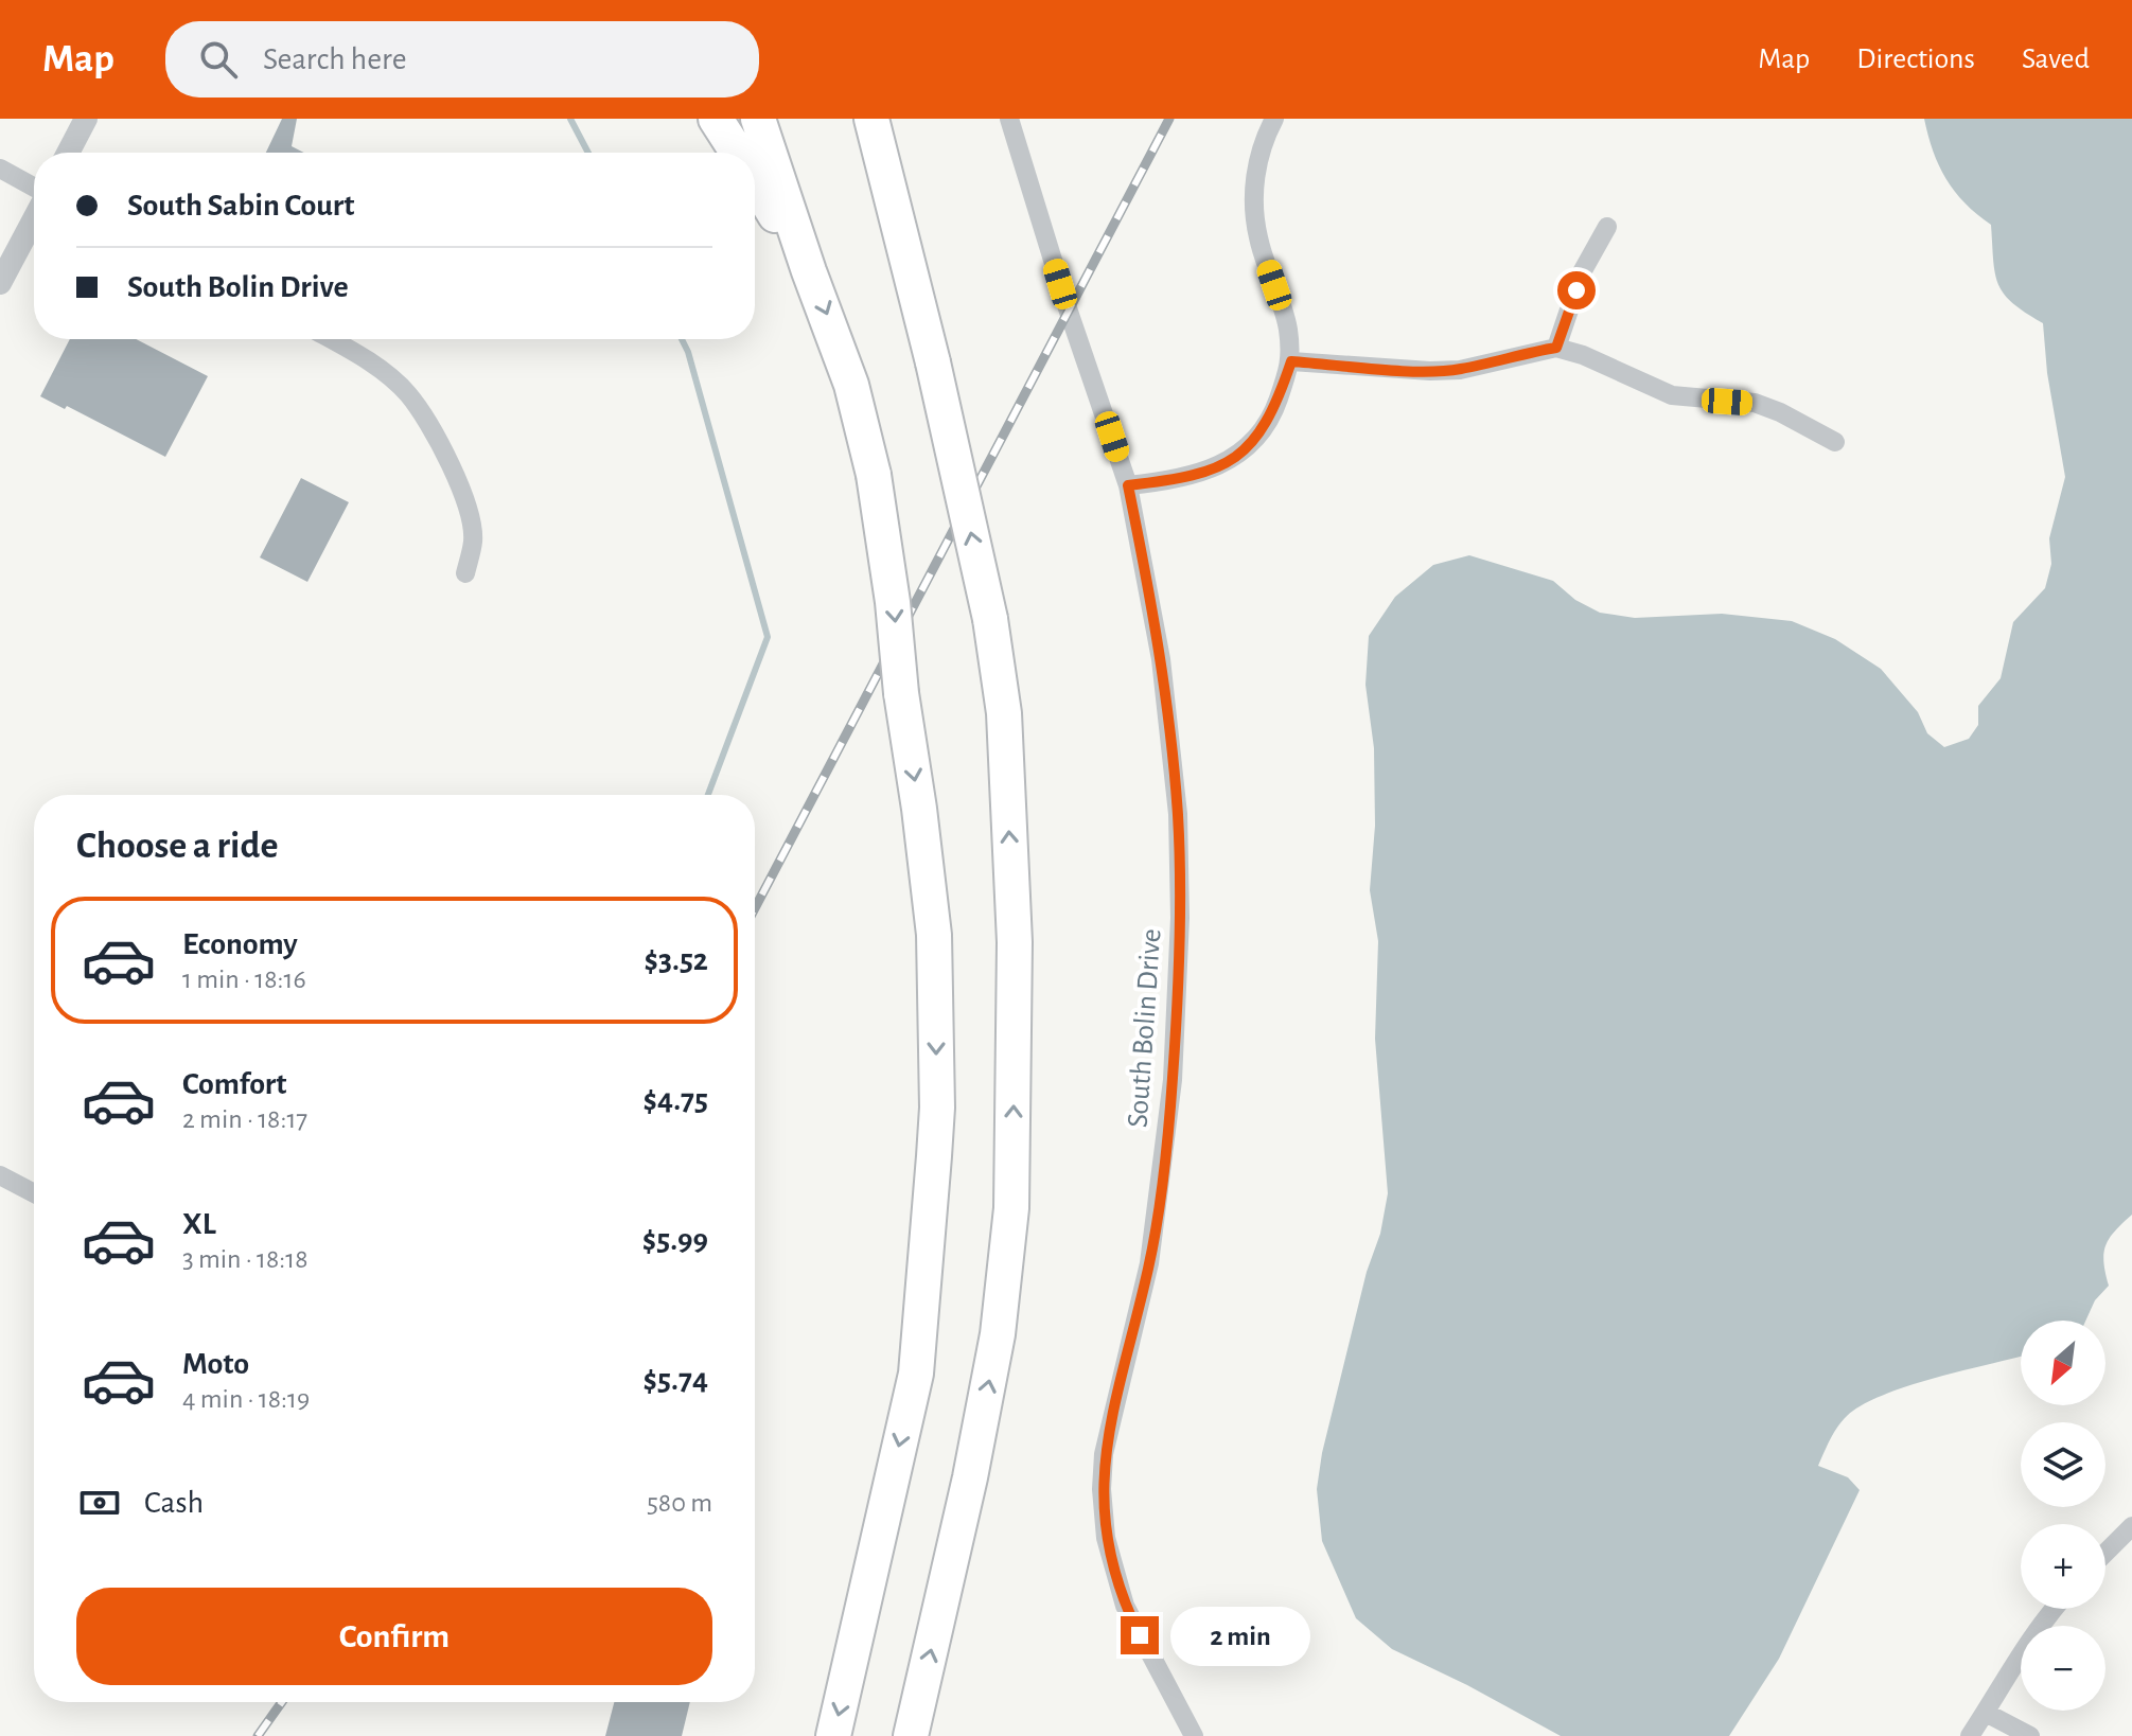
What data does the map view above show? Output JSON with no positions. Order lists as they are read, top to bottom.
{
  "streets": {
    "street": ["South Bolin Drive"]
  },
  "north": "bottom left",
  "page": {
    "header": "Map",
    "search": "Search here",
    "nav": ["Map", "Directions", "Saved"],
    "banner": ["South Sabin Court", "South Bolin Drive"],
    "heading": "Choose a ride",
    "list": [
      {
        "name": "Economy",
        "note": "1 min · 18:16",
        "value": "$3.52"
      },
      {
        "name": "Comfort",
        "note": "2 min · 18:17",
        "value": "$4.75"
      },
      {
        "name": "XL",
        "note": "3 min · 18:18",
        "value": "$5.99"
      },
      {
        "name": "Moto",
        "note": "4 min · 18:19",
        "value": "$5.74"
      }
    ],
    "map_buttons": ["+", "−"],
    "pay": ["Cash", "580 m"],
    "buttons": "Confirm",
    "bubble": "2 min"
  }
}
